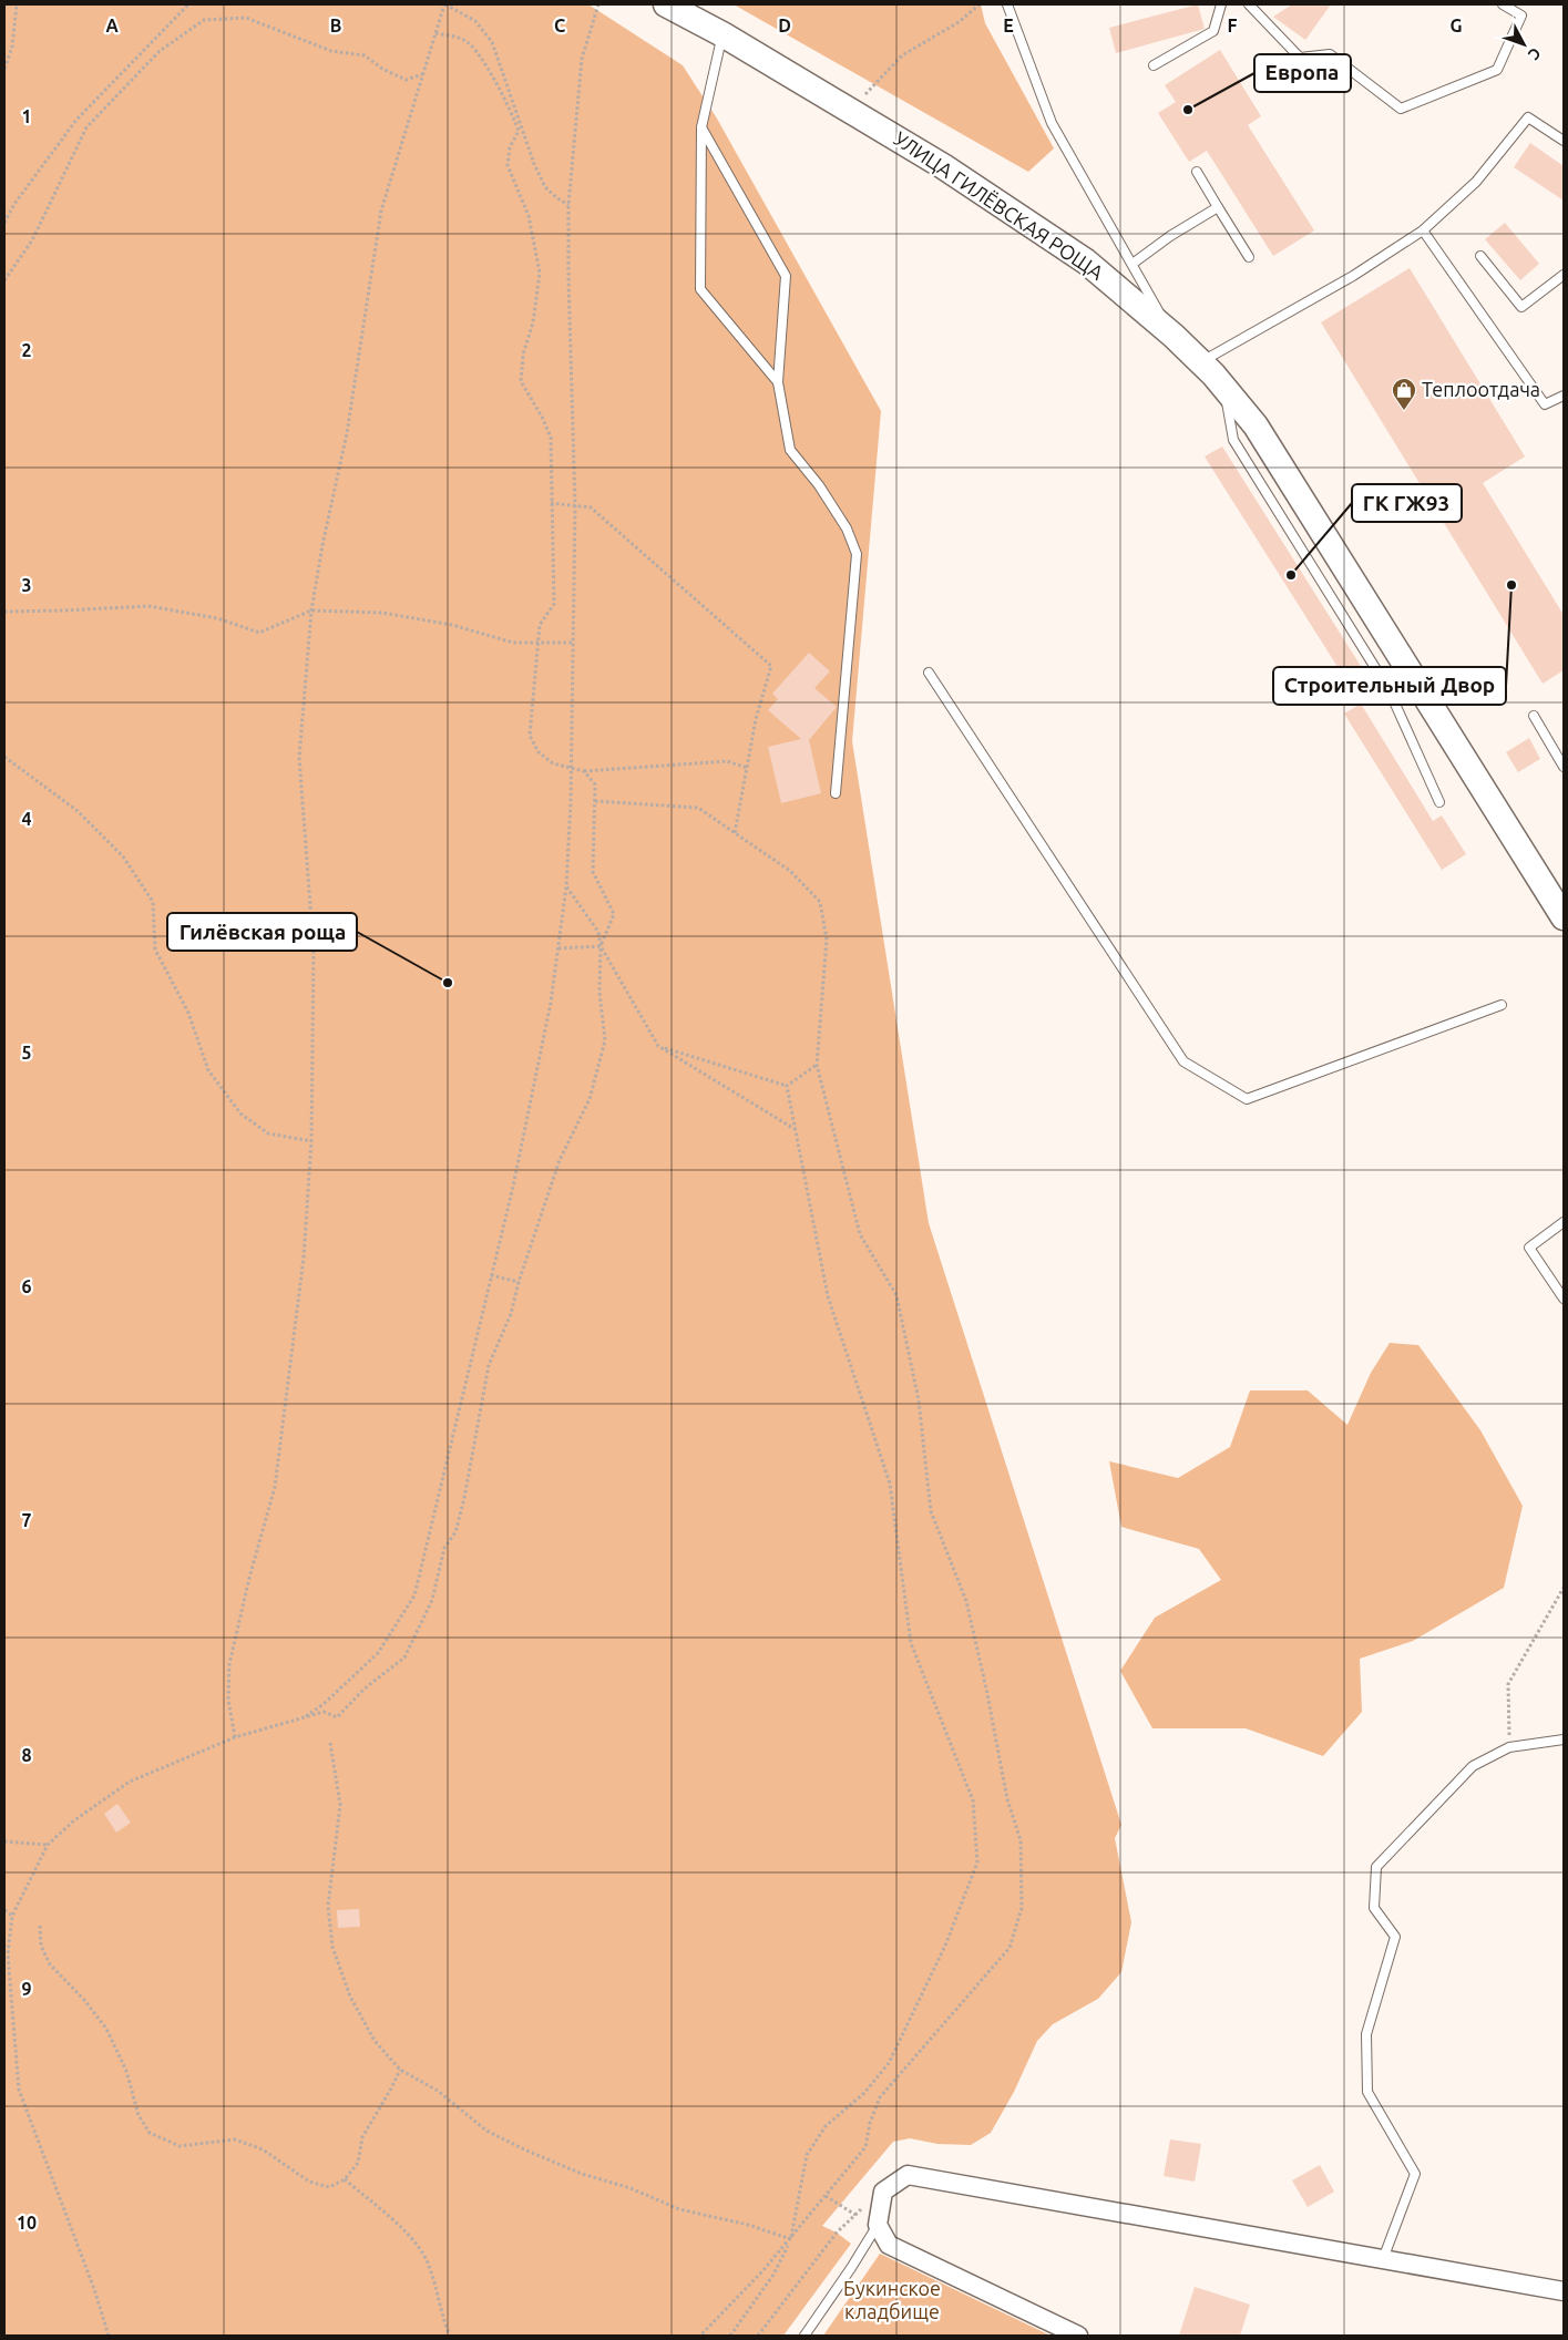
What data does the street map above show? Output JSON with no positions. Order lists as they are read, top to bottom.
{
  "streets": {
    "street": ["УЛИЦА ГИЛЁВСКАЯ РОЩА"]
  },
  "parks": ["Букинское кладбище"],
  "places": {
    "other": [
      "Европа",
      "ГК ГЖ93",
      "Строительный Двор",
      "Гилёвская роща"
    ],
    "shop": ["Теплоотдача"]
  },
  "north": "bottom right",
  "grid": {
    "columns": [
      "A",
      "B",
      "C",
      "D",
      "E",
      "F",
      "G"
    ],
    "rows": [
      "1",
      "2",
      "3",
      "4",
      "5",
      "6",
      "7",
      "8",
      "9",
      "10"
    ]
  }
}
